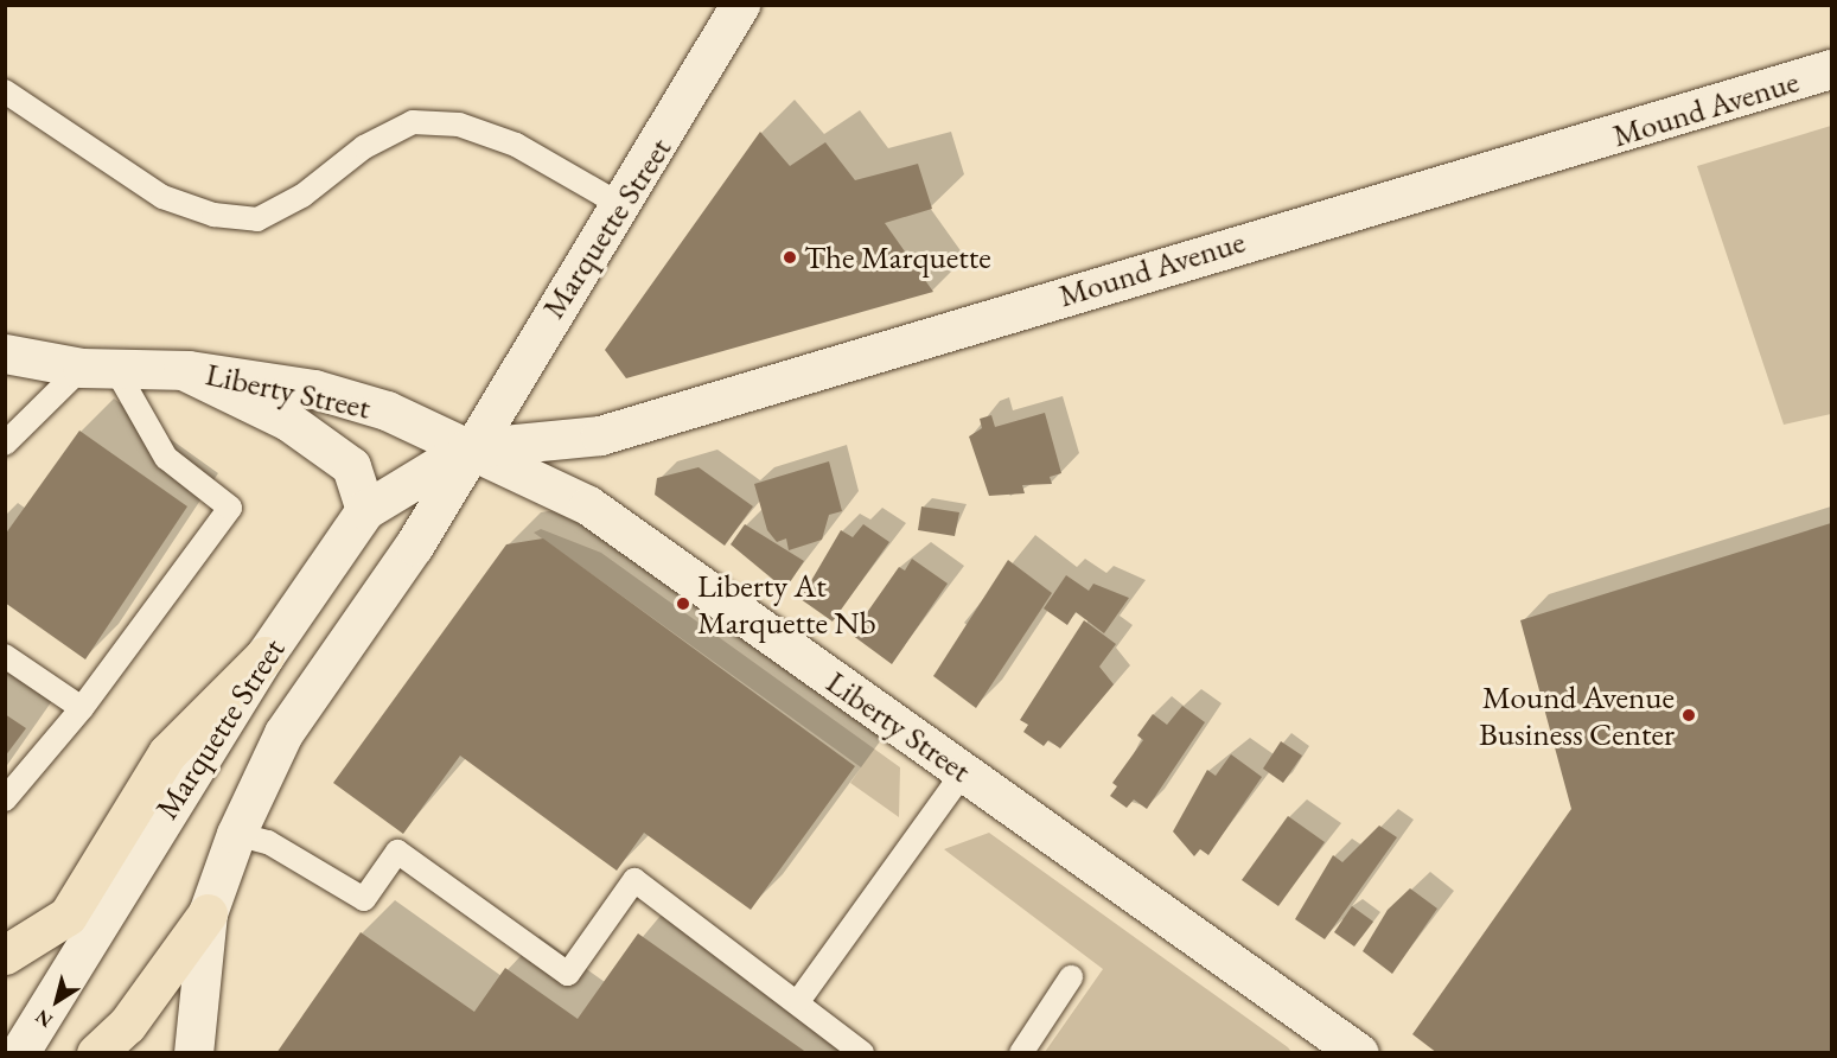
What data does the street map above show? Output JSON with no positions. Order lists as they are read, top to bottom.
{
  "streets": {
    "street": ["Mound Avenue", "Marquette Street", "Liberty Street"]
  },
  "crossings": [
    ["Mound Avenue", "Marquette Street"],
    ["Mound Avenue", "Liberty Street"],
    ["Marquette Street", "Liberty Street"]
  ],
  "places": ["The Marquette", "Liberty At Marquette Nb", "Mound Avenue Business Center"],
  "north": "bottom left"
}
